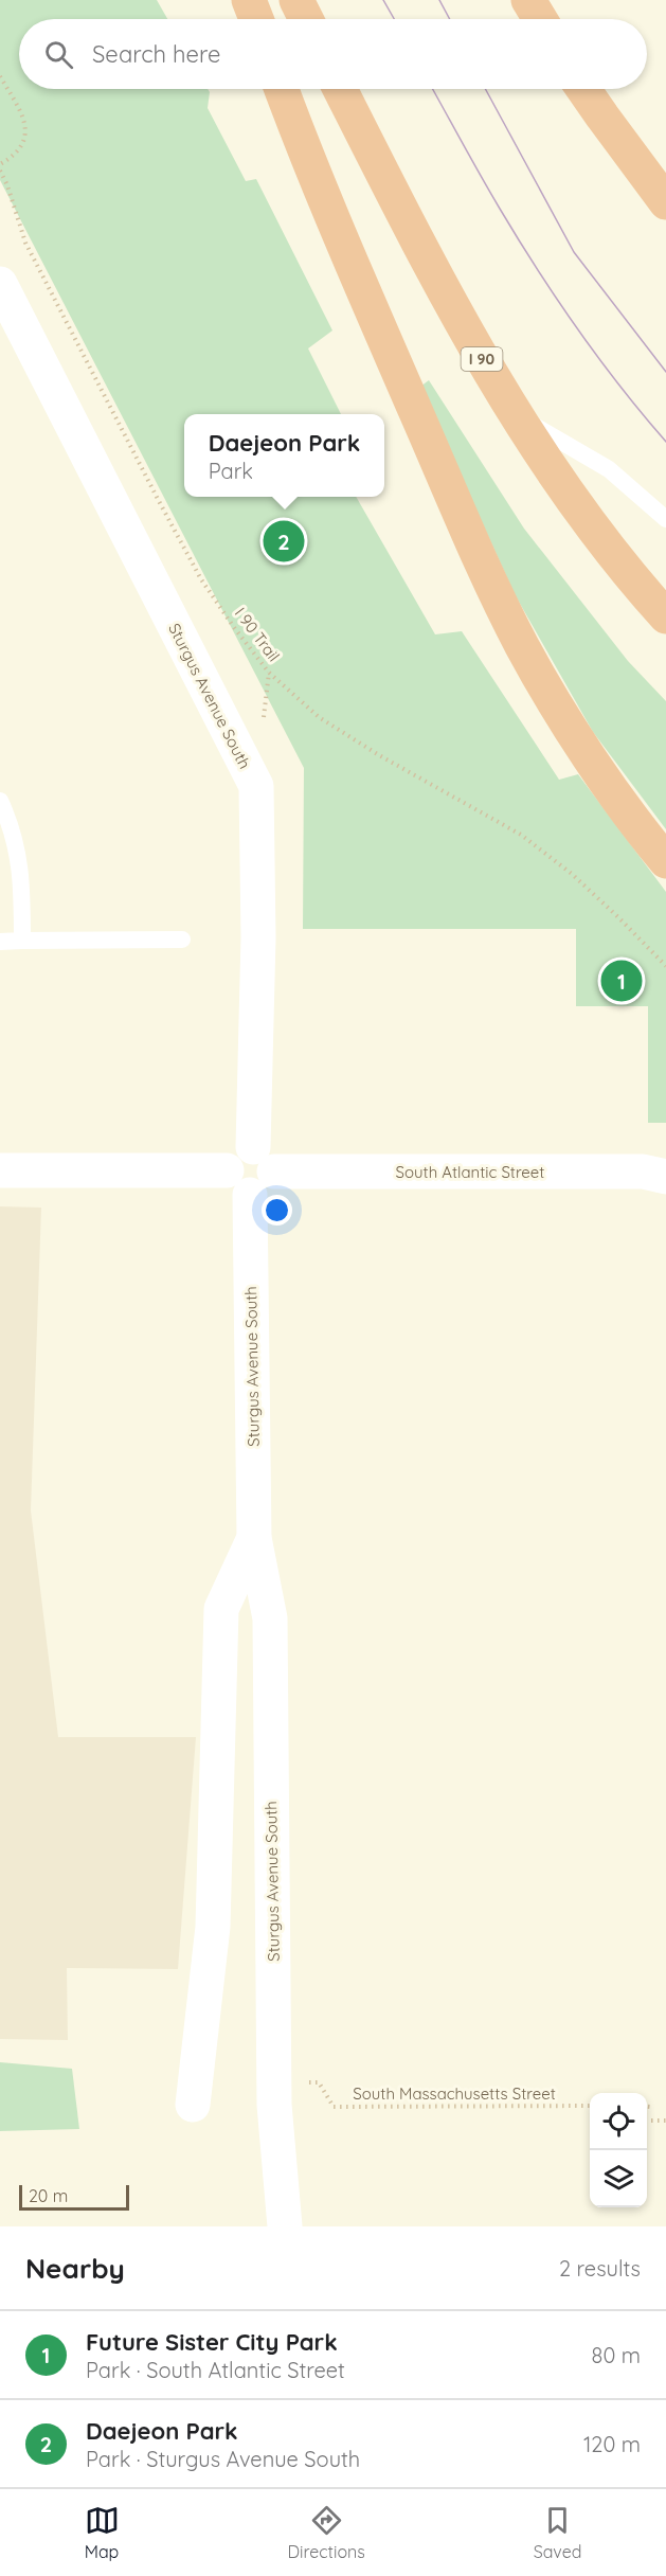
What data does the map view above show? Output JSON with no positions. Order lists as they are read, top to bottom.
{
  "streets": {
    "highway": ["I 90"],
    "street": ["Sturgus Avenue South", "South Atlantic Street"],
    "path": ["I 90 Trail", "South Massachusetts Street"]
  },
  "crossings": [
    ["Sturgus Avenue South", "South Atlantic Street"]
  ],
  "scale_bar": "20 m",
  "page": {
    "search": "Search here",
    "popup": ["Daejeon Park", "Park"],
    "pins": ["2", "1"],
    "scale": "20 m",
    "heading": ["Nearby", "2 results"],
    "list": [
      {
        "mark": "1",
        "name": "Future Sister City Park",
        "note": "Park · South Atlantic Street",
        "value": "80 m"
      },
      {
        "mark": "2",
        "name": "Daejeon Park",
        "note": "Park · Sturgus Avenue South",
        "value": "120 m"
      }
    ],
    "nav": ["Map", "Directions", "Saved"]
  }
}
